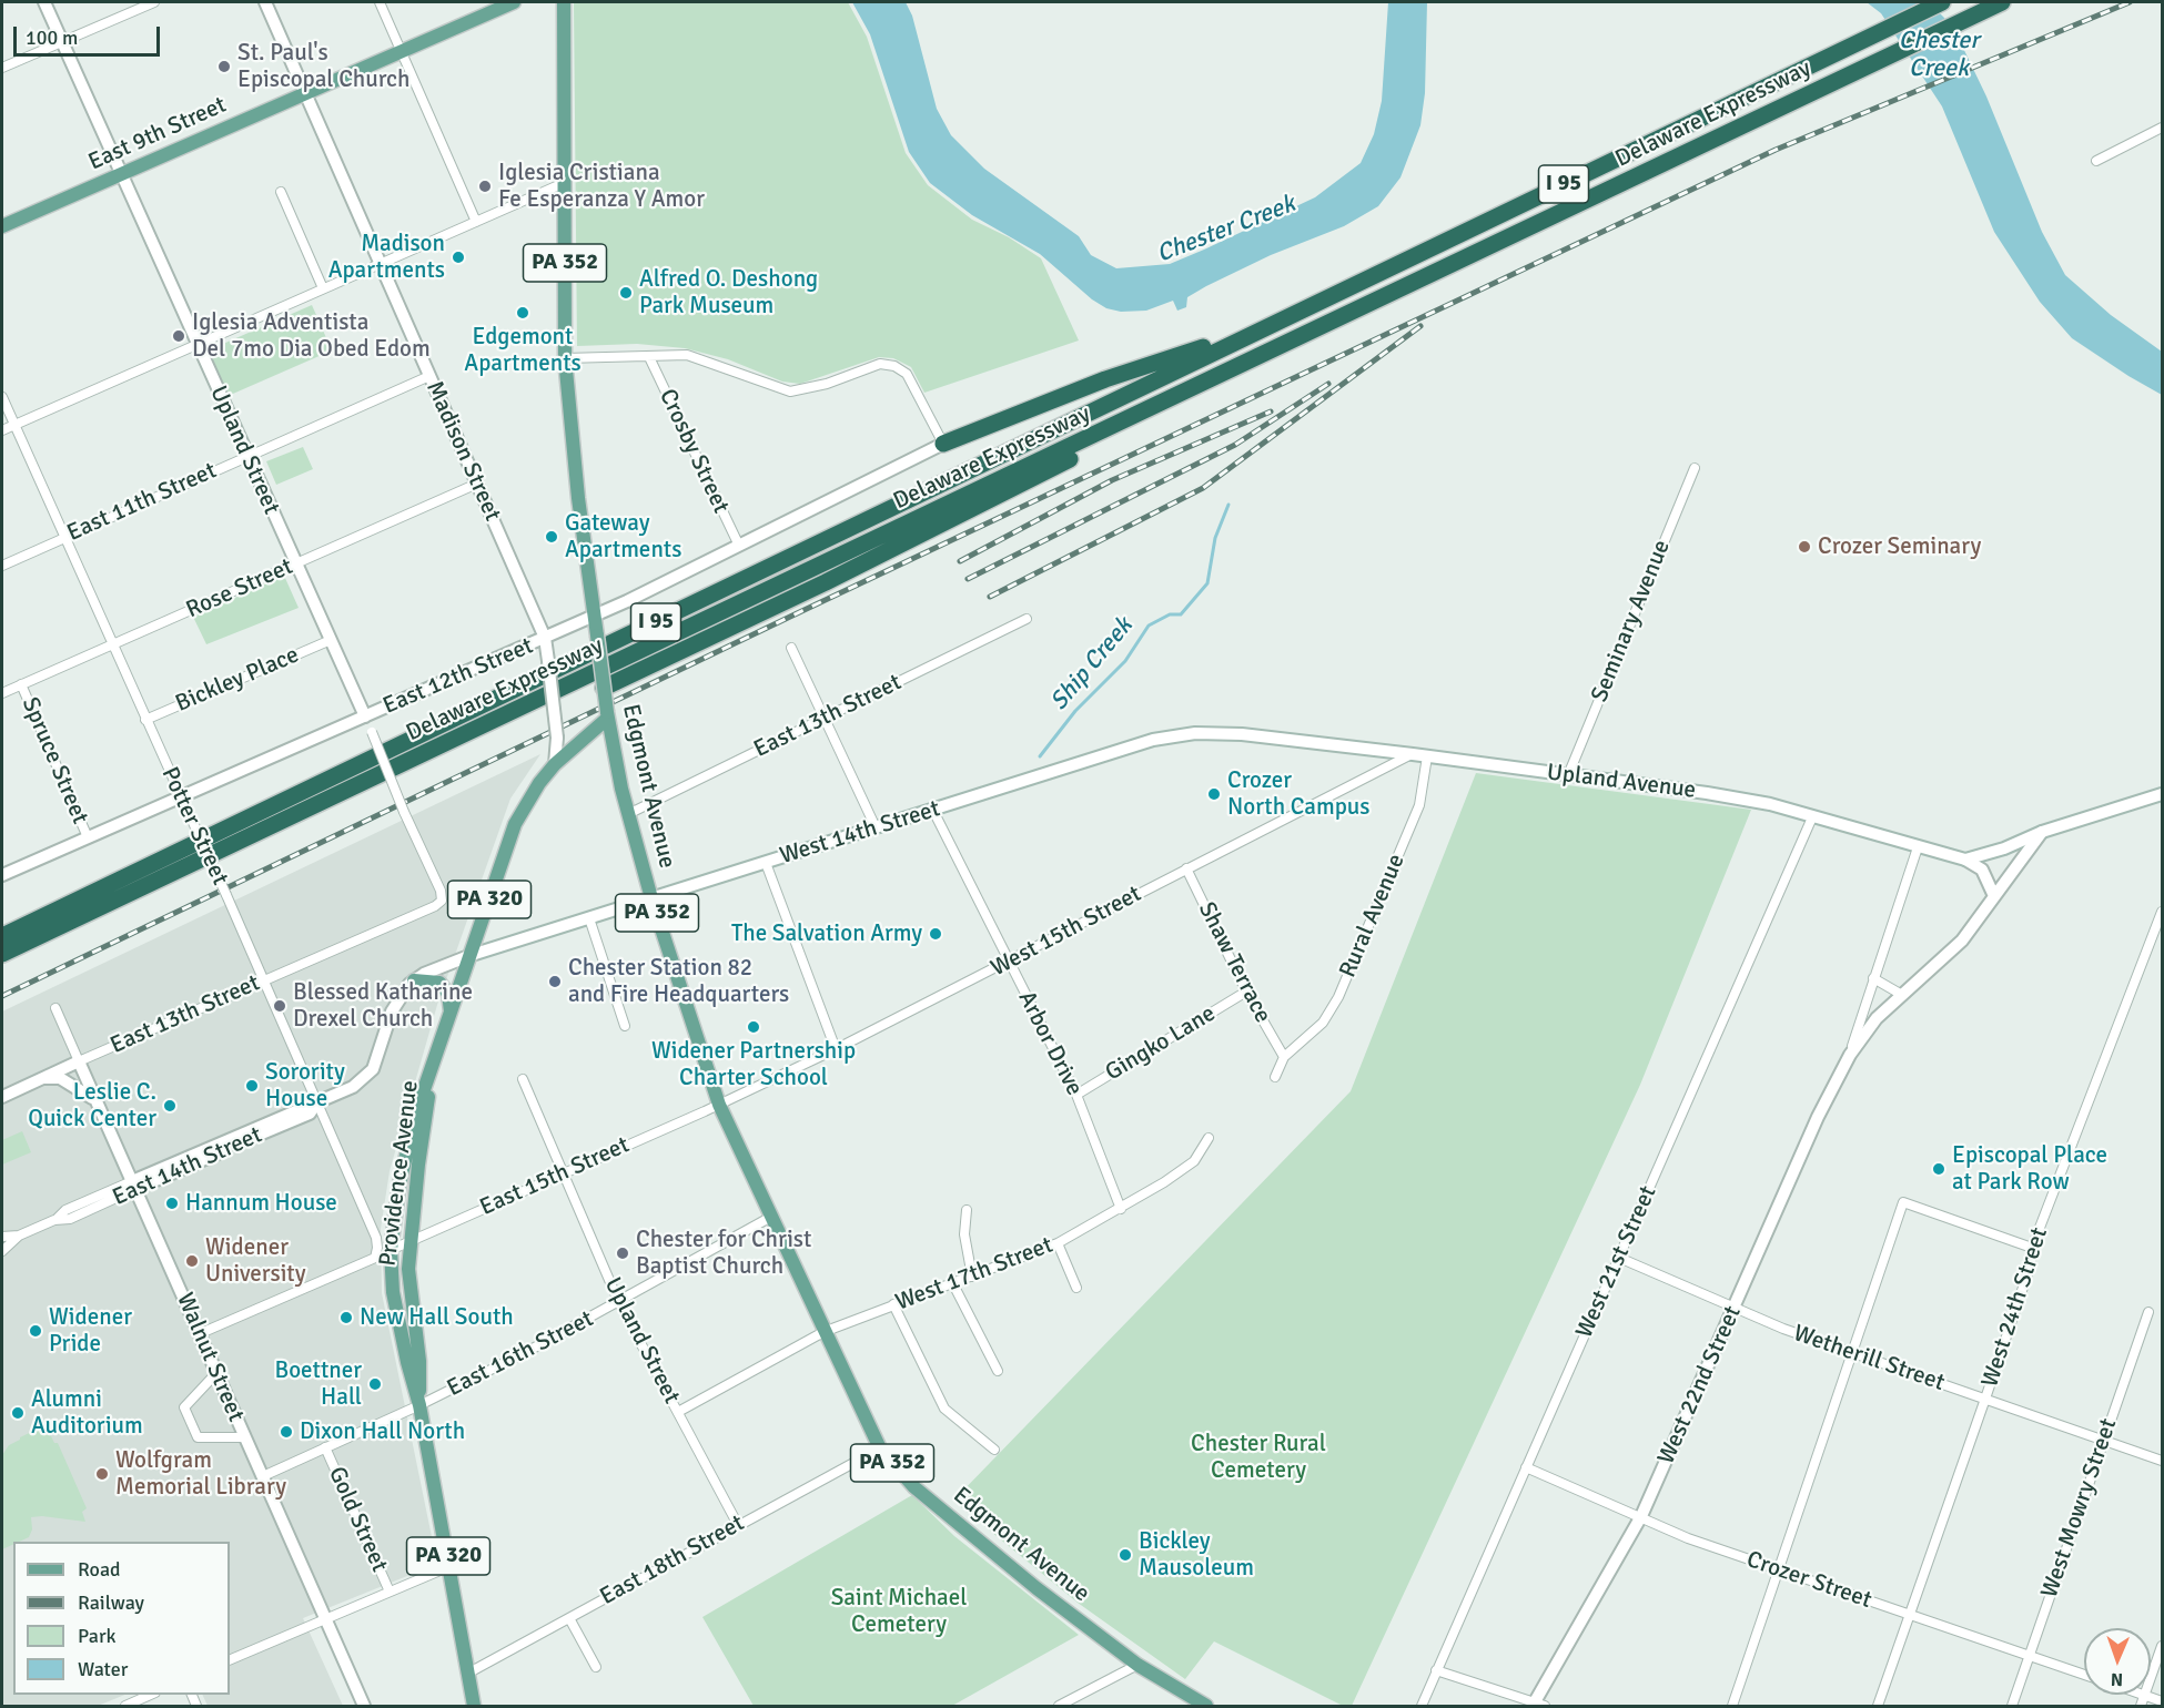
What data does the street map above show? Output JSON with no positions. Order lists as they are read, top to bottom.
{
  "streets": {
    "highway": ["Delaware Expressway", "I 95"],
    "main road": [
      "East 9th Street",
      "PA 352",
      "Edgmont Avenue",
      "PA 320",
      "Providence Avenue"
    ],
    "street": [
      "Upland Street",
      "Madison Street",
      "Crosby Street",
      "East 11th Street",
      "Rose Street",
      "Seminary Avenue",
      "East 12th Street",
      "Bickley Place",
      "East 13th Street",
      "Spruce Street",
      "Upland Avenue",
      "Potter Street",
      "West 14th Street",
      "Rural Avenue",
      "West 15th Street",
      "Shaw Terrace",
      "Arbor Drive",
      "Gingko Lane",
      "East 14th Street",
      "East 15th Street",
      "West 21st Street",
      "West 17th Street",
      "West 24th Street",
      "East 16th Street",
      "Walnut Street",
      "Wetherill Street",
      "West 22nd Street",
      "West Mowry Street",
      "Gold Street",
      "East 18th Street",
      "Crozer Street"
    ]
  },
  "crossings": [
    ["East 9th Street", "Upland Street"],
    ["East 9th Street", "Madison Street"],
    ["PA 352", "Edgmont Avenue"],
    ["Upland Street", "East 11th Street"],
    ["Upland Street", "Rose Street"],
    ["Upland Street", "East 12th Street"],
    ["Upland Street", "Bickley Place"],
    ["Upland Street", "East 13th Street"],
    ["Upland Street", "East 15th Street"],
    ["Upland Street", "West 17th Street"],
    ["Upland Street", "East 16th Street"],
    ["Upland Street", "East 18th Street"],
    ["Madison Street", "East 11th Street"],
    ["Madison Street", "Rose Street"],
    ["Madison Street", "East 12th Street"],
    ["Madison Street", "Providence Avenue"],
    ["Crosby Street", "East 12th Street"],
    ["East 11th Street", "Potter Street"],
    ["Rose Street", "Spruce Street"],
    ["Rose Street", "Potter Street"],
    ["Seminary Avenue", "Upland Avenue"],
    ["East 12th Street", "Spruce Street"],
    ["East 12th Street", "Edgmont Avenue"],
    ["East 12th Street", "Potter Street"],
    ["Bickley Place", "Potter Street"],
    ["East 13th Street", "Edgmont Avenue"],
    ["East 13th Street", "Potter Street"],
    ["East 13th Street", "Walnut Street"],
    ["Upland Avenue", "West 14th Street"],
    ["Upland Avenue", "Rural Avenue"],
    ["Upland Avenue", "West 15th Street"],
    ["Upland Avenue", "West 21st Street"],
    ["Upland Avenue", "West 22nd Street"],
    ["Edgmont Avenue", "West 14th Street"],
    ["Edgmont Avenue", "West 15th Street"],
    ["Edgmont Avenue", "East 14th Street"],
    ["Edgmont Avenue", "Providence Avenue"],
    ["Edgmont Avenue", "East 15th Street"],
    ["Edgmont Avenue", "West 17th Street"],
    ["Edgmont Avenue", "East 16th Street"],
    ["Edgmont Avenue", "East 18th Street"],
    ["Potter Street", "East 14th Street"],
    ["Potter Street", "Walnut Street"],
    ["West 14th Street", "Arbor Drive"],
    ["West 14th Street", "East 14th Street"],
    ["Rural Avenue", "Shaw Terrace"],
    ["West 15th Street", "Shaw Terrace"],
    ["West 15th Street", "Arbor Drive"],
    ["West 15th Street", "East 15th Street"],
    ["Shaw Terrace", "Gingko Lane"],
    ["Arbor Drive", "Gingko Lane"],
    ["Arbor Drive", "West 17th Street"],
    ["East 14th Street", "Providence Avenue"],
    ["East 14th Street", "Walnut Street"],
    ["Providence Avenue", "East 15th Street"],
    ["Providence Avenue", "East 16th Street"],
    ["Providence Avenue", "East 18th Street"],
    ["West 21st Street", "Wetherill Street"],
    ["West 21st Street", "Crozer Street"],
    ["West 24th Street", "Wetherill Street"],
    ["West 24th Street", "Crozer Street"],
    ["East 16th Street", "Walnut Street"],
    ["East 16th Street", "Gold Street"],
    ["Wetherill Street", "West 22nd Street"],
    ["Wetherill Street", "West Mowry Street"],
    ["West 22nd Street", "Crozer Street"],
    ["West Mowry Street", "Crozer Street"]
  ],
  "water": ["Chester Creek", "Ship Creek"],
  "parks": ["Chester Rural Cemetery", "Saint Michael Cemetery"],
  "places": [
    "St. Paul's Episcopal Church",
    "Iglesia Cristiana Fe Esperanza Y Amor",
    "Madison Apartments",
    "Alfred O. Deshong Park Museum",
    "Edgemont Apartments",
    "Iglesia Adventista Del 7mo Dia Obed Edom",
    "Gateway Apartments",
    "Crozer Seminary",
    "Crozer North Campus",
    "The Salvation Army",
    "Chester Station 82 and Fire Headquarters",
    "Blessed Katharine Drexel Church",
    "Widener Partnership Charter School",
    "Sorority House",
    "Leslie C. Quick Center",
    "Episcopal Place at Park Row",
    "Hannum House",
    "Chester for Christ Baptist Church",
    "Widener University",
    "New Hall South",
    "Widener Pride",
    "Boettner Hall",
    "Alumni Auditorium",
    "Dixon Hall North",
    "Wolfgram Memorial Library",
    "Bickley Mausoleum"
  ],
  "legend": [
    "Road",
    "Railway",
    "Park",
    "Water"
  ],
  "scale_bar": "100 m",
  "north": "bottom"
}
